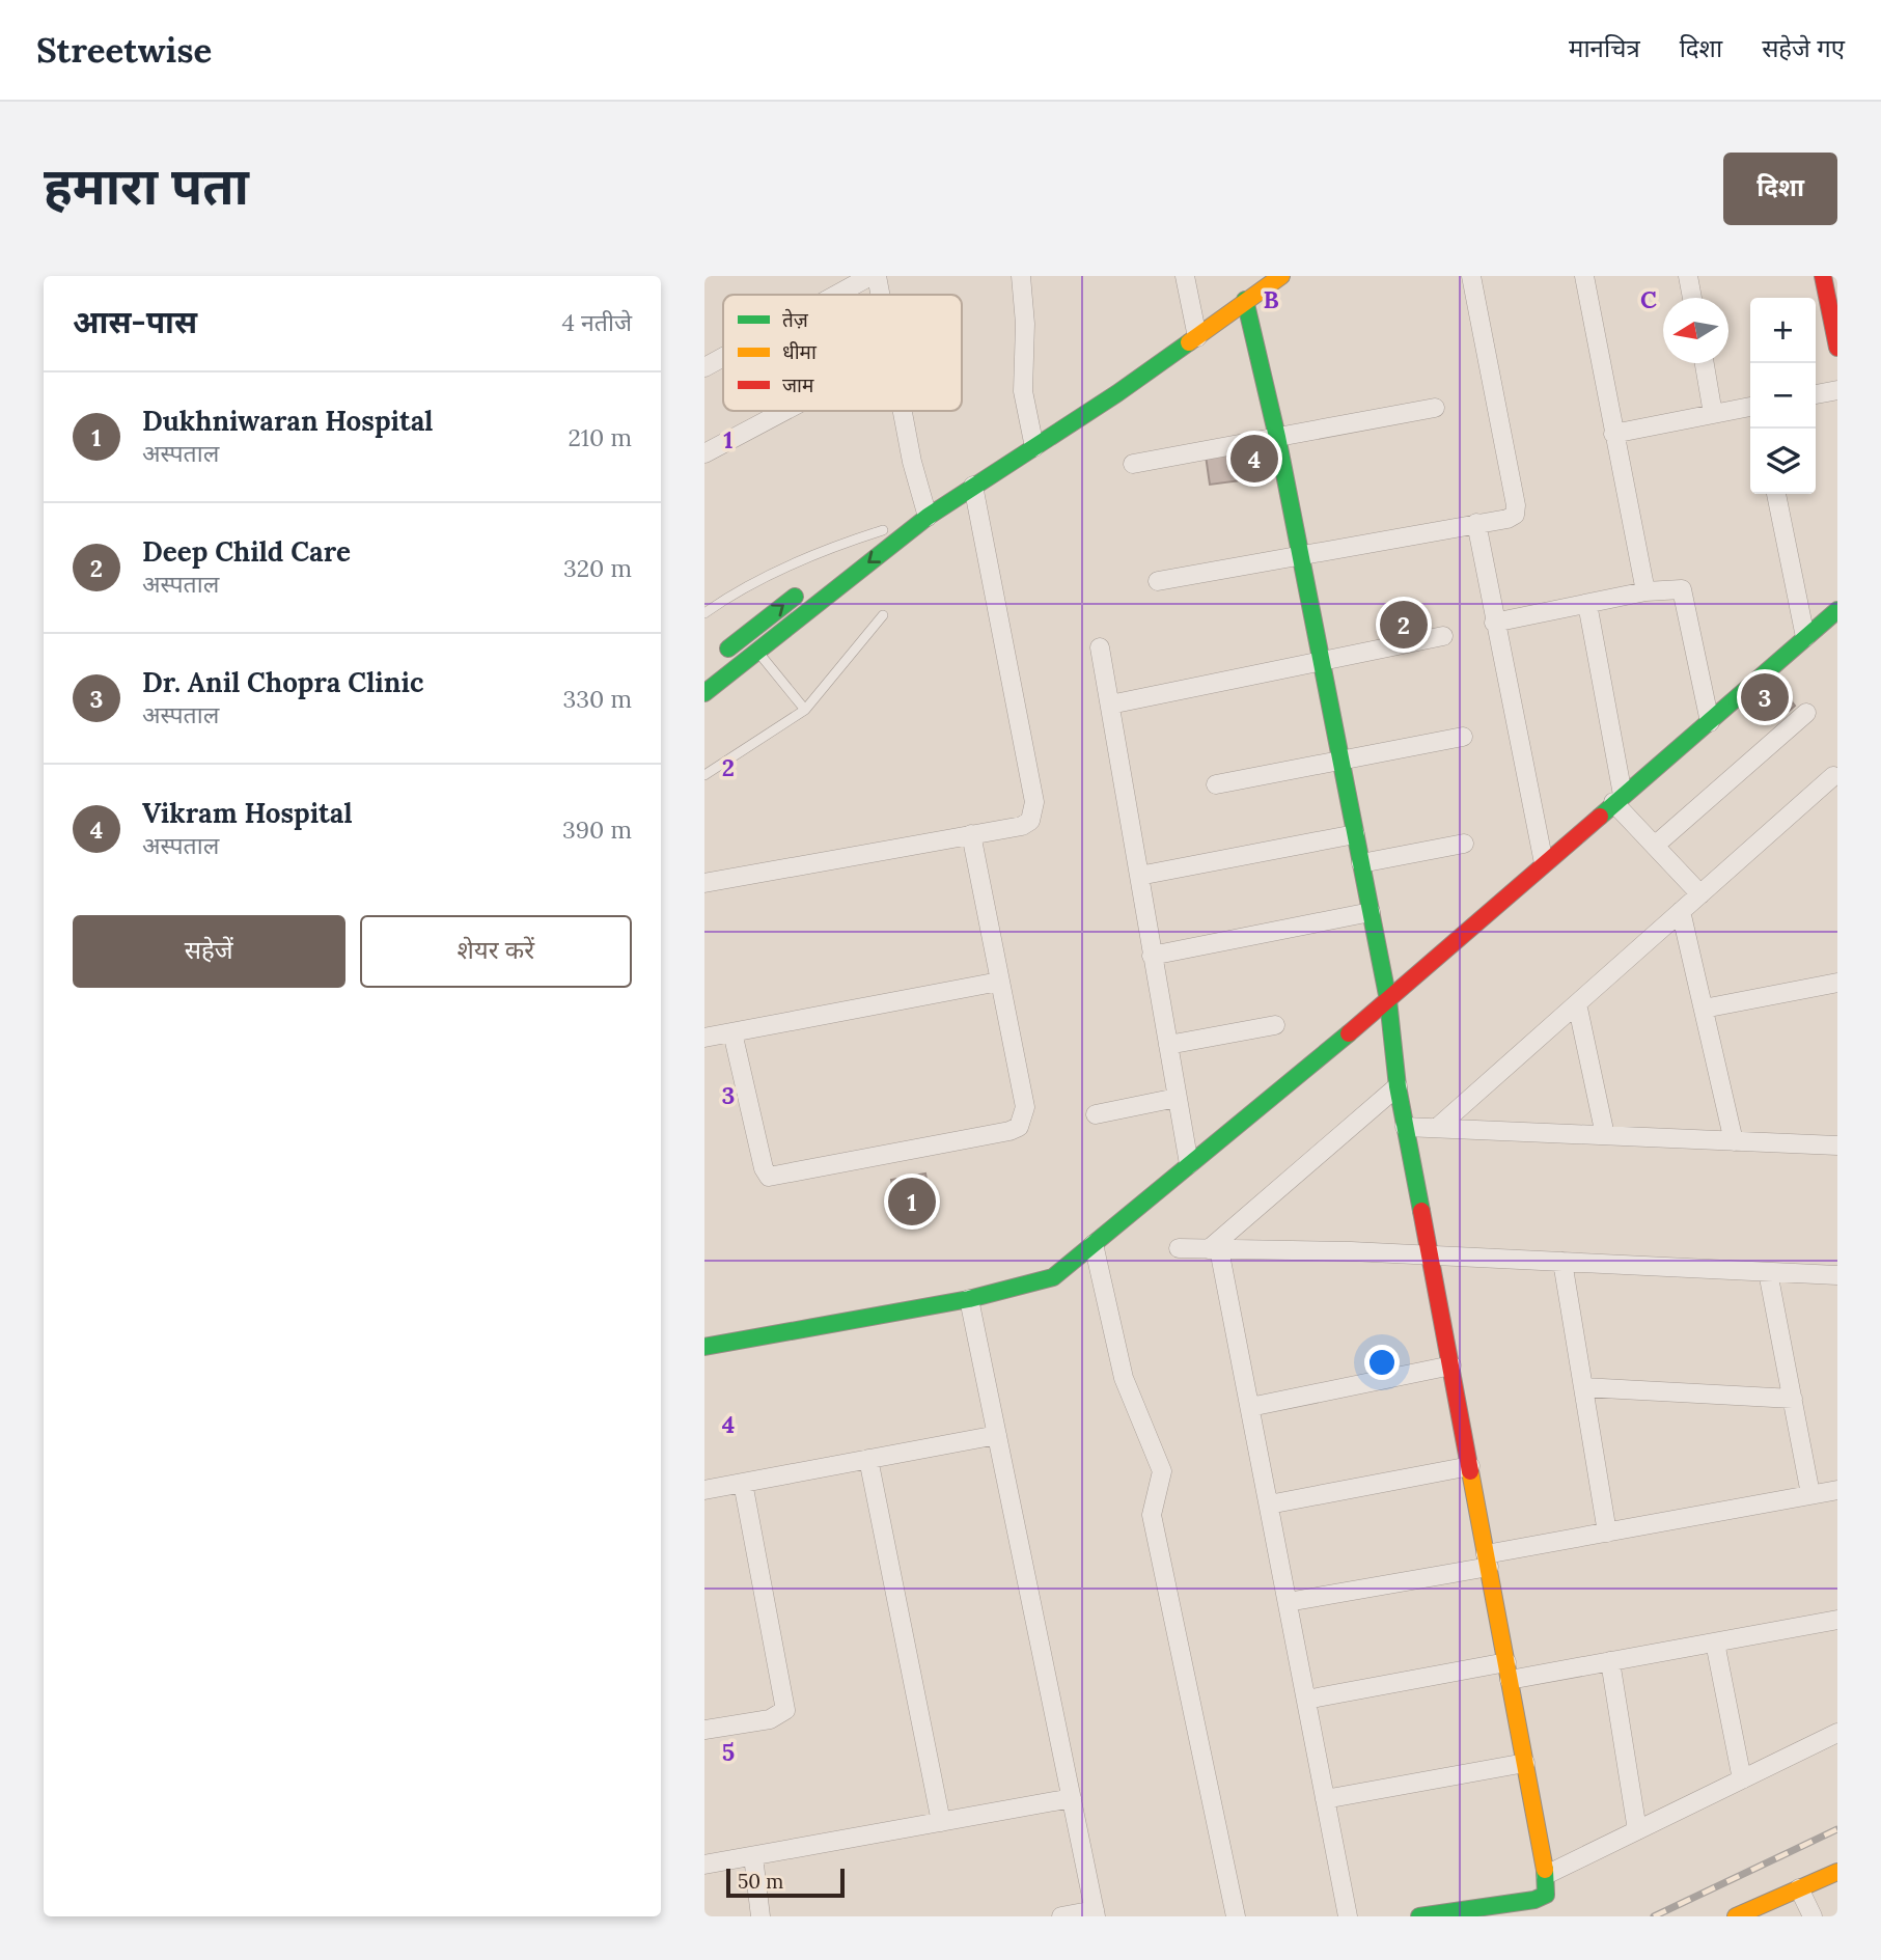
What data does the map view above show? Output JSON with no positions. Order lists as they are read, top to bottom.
{
  "legend": ["तेज़", "धीमा", "जाम"],
  "scale_bar": "50 m",
  "north": "left",
  "page": {
    "header": "Streetwise",
    "nav": ["मानचित्र", "दिशा", "सहेजे गए"],
    "buttons": [
      "दिशा",
      ["सहेजें", "शेयर करें"]
    ],
    "title": "हमारा पता",
    "heading": ["आस-पास", "4 नतीजे"],
    "map_buttons": ["+", "−"],
    "list": [
      {
        "mark": "1",
        "name": "Dukhniwaran Hospital",
        "note": "अस्पताल",
        "value": "210 m"
      },
      {
        "mark": "2",
        "name": "Deep Child Care",
        "note": "अस्पताल",
        "value": "320 m"
      },
      {
        "mark": "3",
        "name": "Dr. Anil Chopra Clinic",
        "note": "अस्पताल",
        "value": "330 m"
      },
      {
        "mark": "4",
        "name": "Vikram Hospital",
        "note": "अस्पताल",
        "value": "390 m"
      }
    ],
    "pins": [
      "4",
      "2",
      "3",
      "1"
    ],
    "scale": "50 m"
  },
  "grid": {
    "columns": ["B", "C"],
    "rows": [
      "1",
      "2",
      "3",
      "4",
      "5"
    ]
  }
}
